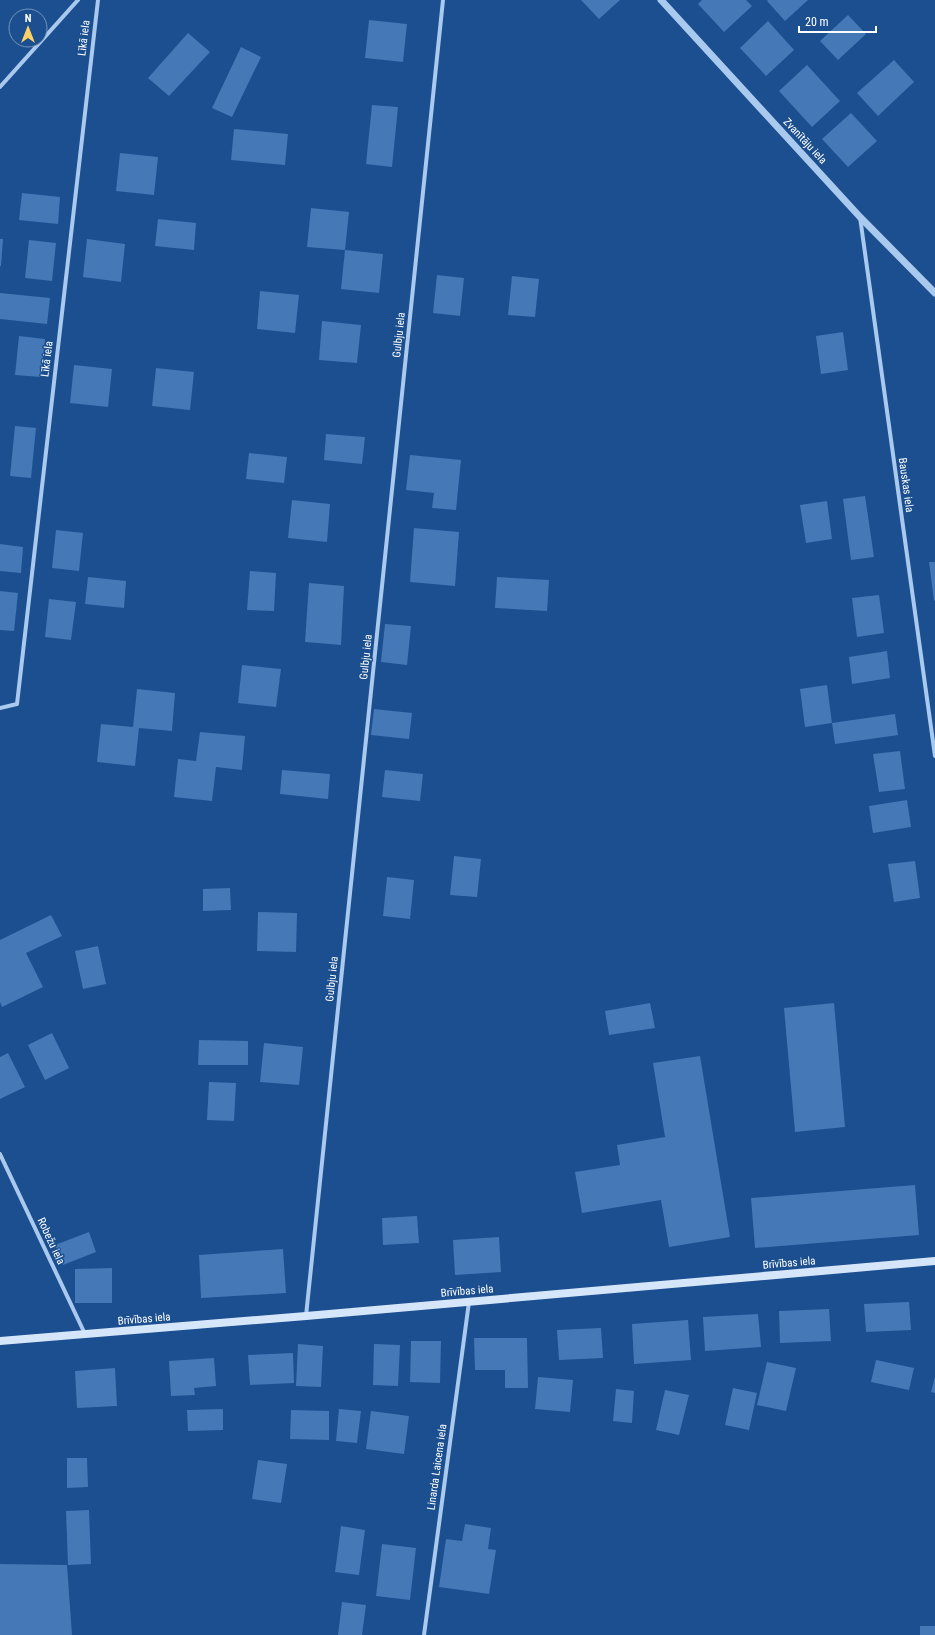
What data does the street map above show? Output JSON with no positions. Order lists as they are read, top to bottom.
{
  "streets": {
    "main road": ["Brīvības iela"],
    "street": [
      "Līkā iela",
      "Zvanītāju iela",
      "Gulbju iela",
      "Bauskas iela",
      "Robežu iela",
      "Linarda Laicena iela"
    ]
  },
  "crossings": [
    ["Zvanītāju iela", "Bauskas iela"],
    ["Gulbju iela", "Brīvības iela"],
    ["Robežu iela", "Brīvības iela"],
    ["Brīvības iela", "Linarda Laicena iela"]
  ],
  "scale_bar": "20 m",
  "north": "top"
}
